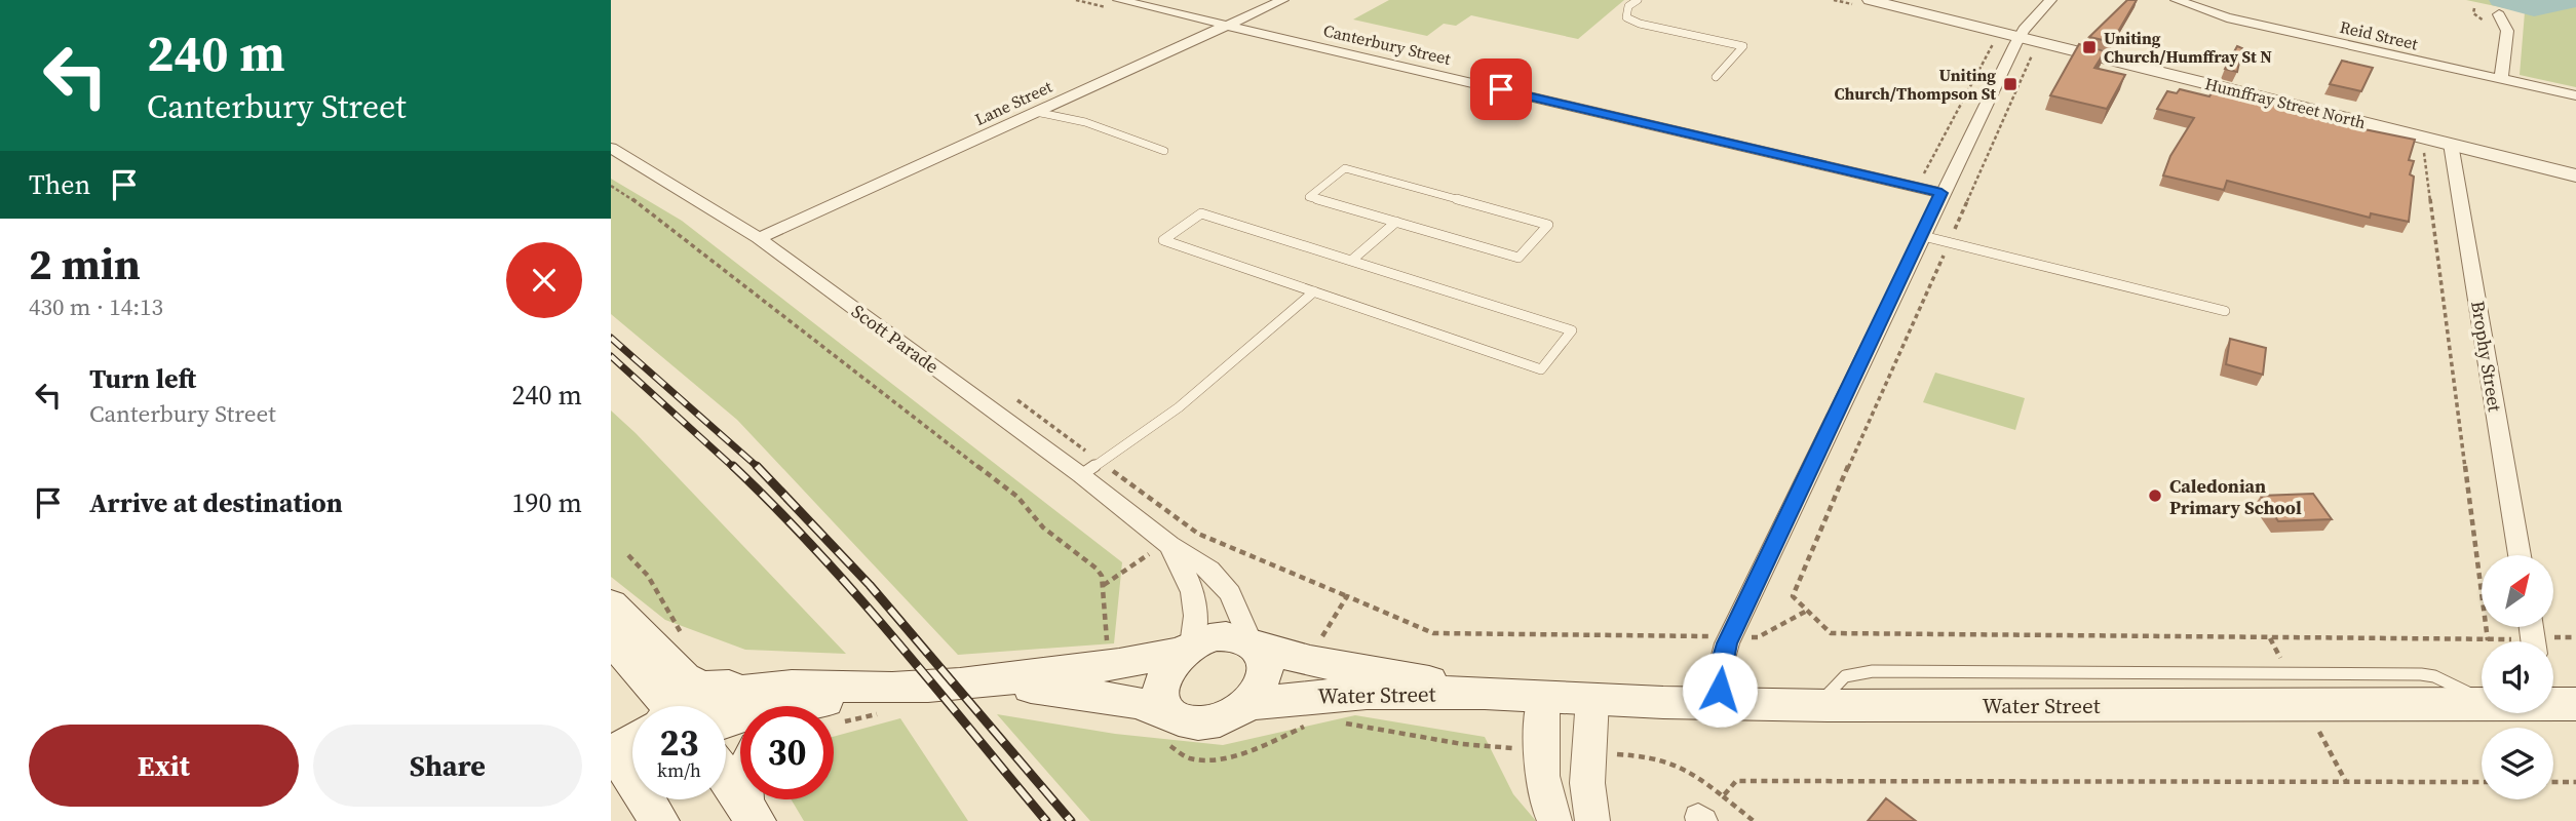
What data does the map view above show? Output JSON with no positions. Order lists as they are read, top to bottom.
{
  "streets": {
    "main road": ["Water Street"],
    "street": [
      "Reid Street",
      "Canterbury Street",
      "Lane Street",
      "Humffray Street North",
      "Scott Parade",
      "Brophy Street"
    ]
  },
  "crossings": [
    ["Canterbury Street", "Lane Street"],
    ["Lane Street", "Scott Parade"],
    ["Humffray Street North", "Brophy Street"],
    ["Scott Parade", "Water Street"]
  ],
  "places": {
    "transit": ["Uniting Church/Humffray St N", "Uniting Church/Thompson St"],
    "other": ["Caledonian Primary School"]
  },
  "north": "top right",
  "page": {
    "turn": ["240 m", "Canterbury Street"],
    "then": "Then",
    "heading": ["2 min", "430 m · 14:13"],
    "list": [
      {
        "name": "Turn left",
        "note": "Canterbury Street",
        "value": "240 m"
      },
      {
        "name": "Arrive at destination",
        "value": "190 m"
      }
    ],
    "speed": "23 km/h",
    "limit": "30",
    "buttons": ["Exit", "Share"]
  }
}
